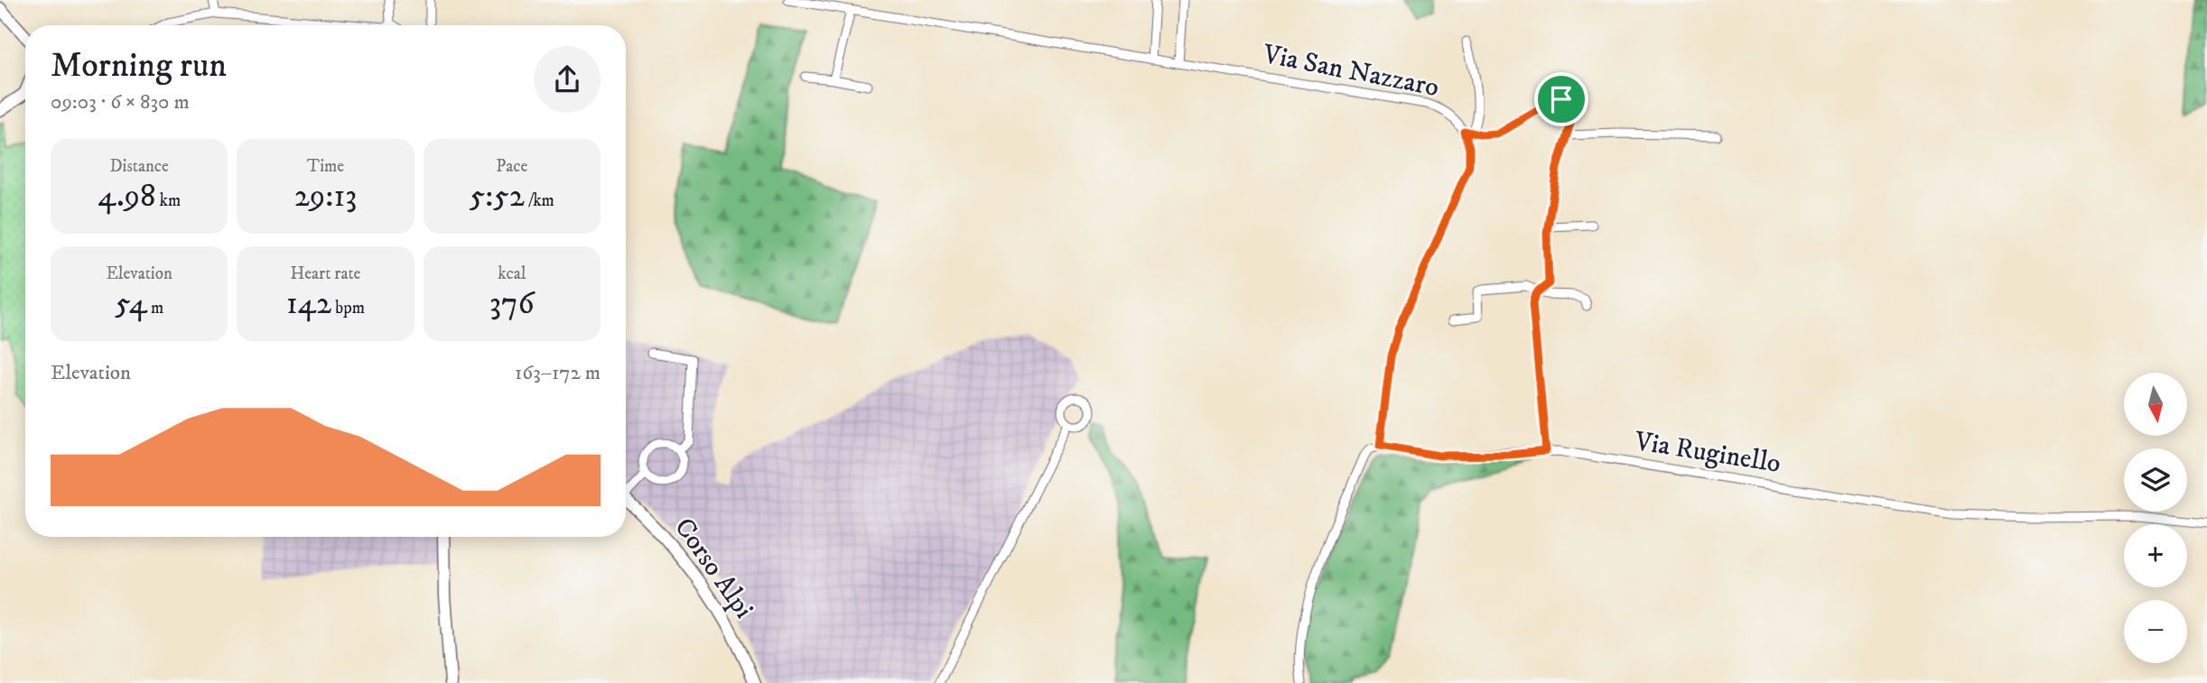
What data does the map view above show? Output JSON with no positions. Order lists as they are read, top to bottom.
{
  "streets": {
    "main road": ["Corso Alpi"],
    "street": ["Via San Nazzaro", "Via Ruginello"]
  },
  "crossings": [
    ["Via San Nazzaro", "Via Ruginello"]
  ],
  "north": "bottom",
  "page": {
    "heading": ["Morning run", "09:03 · 6 × 830 m"],
    "stats": [
      ["Distance", "4.98 km"],
      ["Time", "29:13"],
      ["Pace", "5:52 /km"],
      ["Elevation", "54 m"],
      ["Heart rate", "142 bpm"],
      ["kcal", "376"]
    ],
    "chart": ["Elevation", "163–172 m"],
    "map_buttons": ["+", "−"]
  }
}
